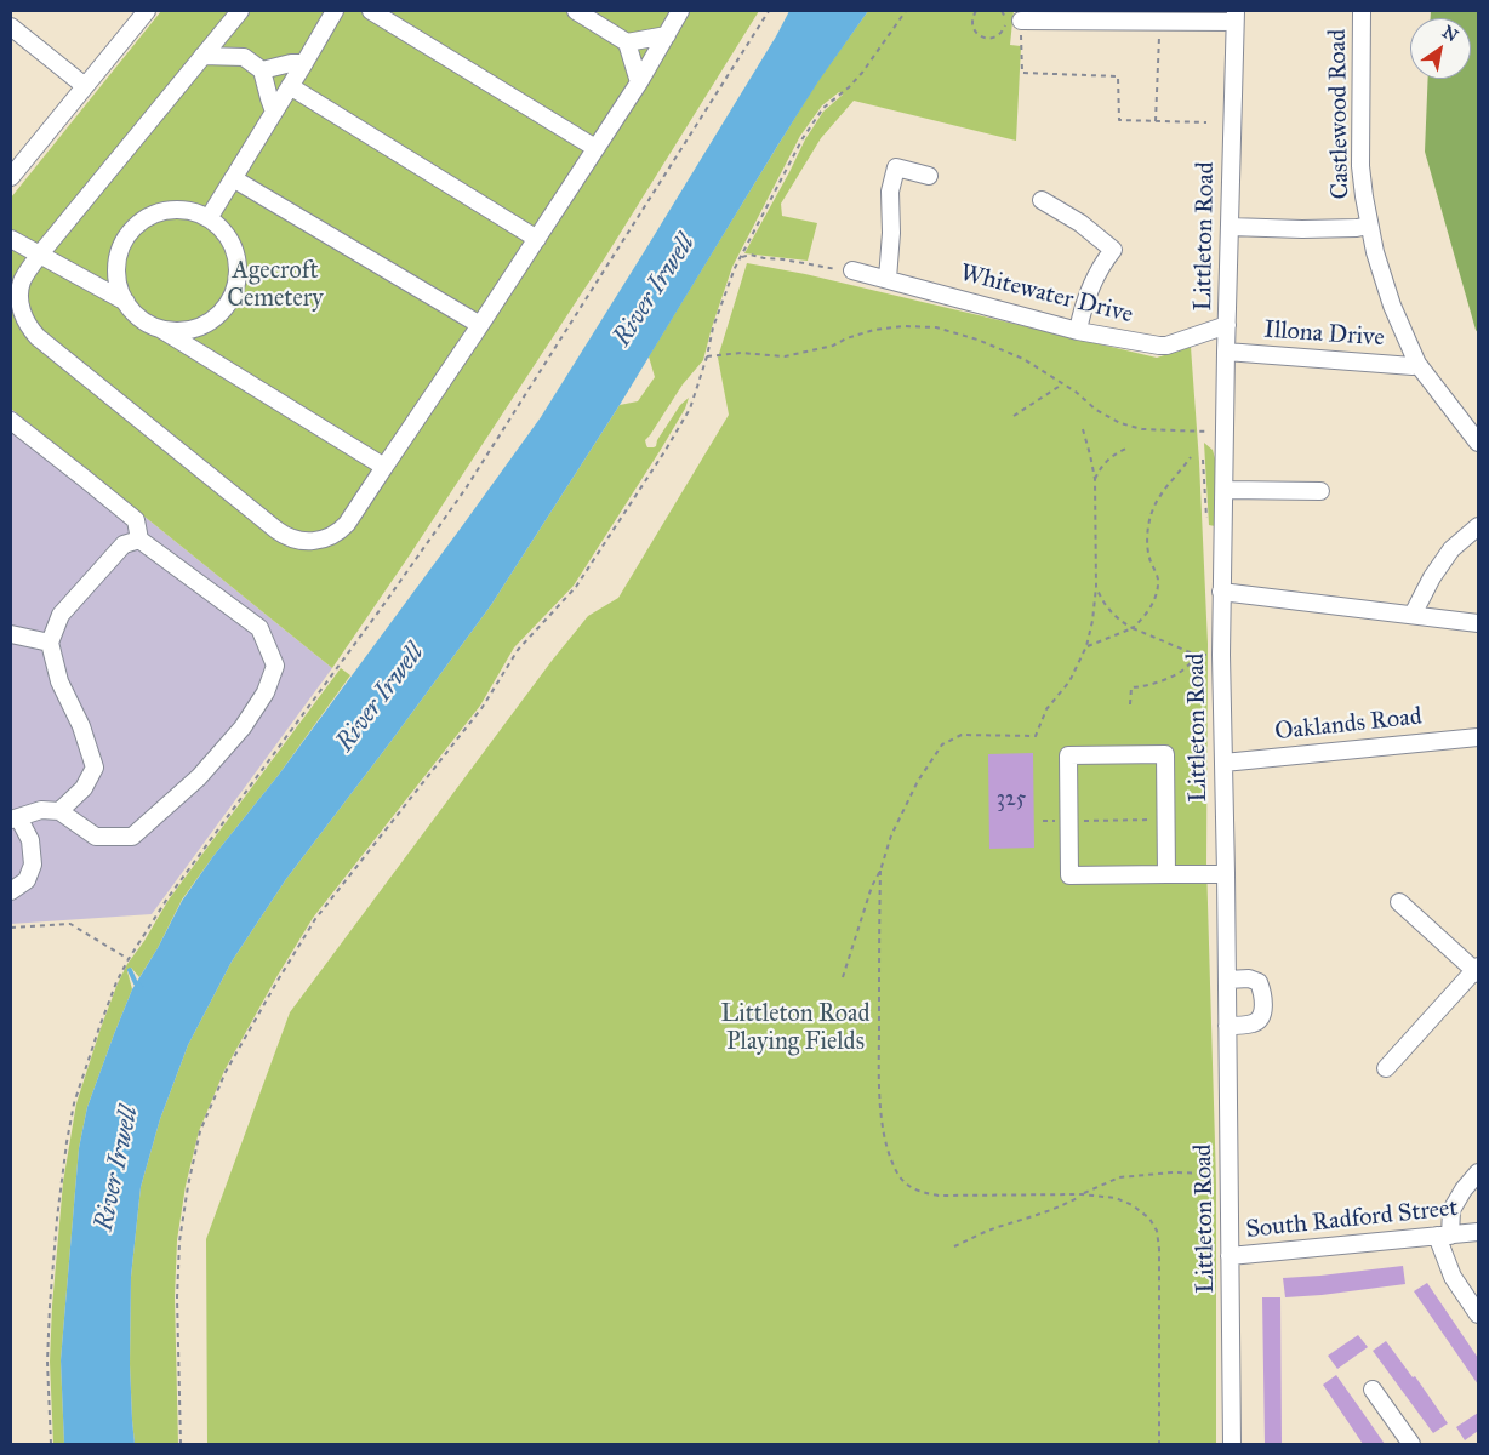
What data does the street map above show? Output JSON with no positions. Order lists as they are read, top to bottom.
{
  "streets": {
    "street": [
      "Castlewood Road",
      "Littleton Road",
      "Whitewater Drive",
      "Illona Drive",
      "Oaklands Road",
      "South Radford Street"
    ]
  },
  "crossings": [
    ["Castlewood Road", "Illona Drive"],
    ["Littleton Road", "Whitewater Drive"],
    ["Littleton Road", "Illona Drive"],
    ["Littleton Road", "Oaklands Road"],
    ["Littleton Road", "South Radford Street"]
  ],
  "water": ["River Irwell"],
  "parks": ["Agecroft Cemetery", "Littleton Road Playing Fields"],
  "house_numbers": ["325"],
  "north": "top right"
}
